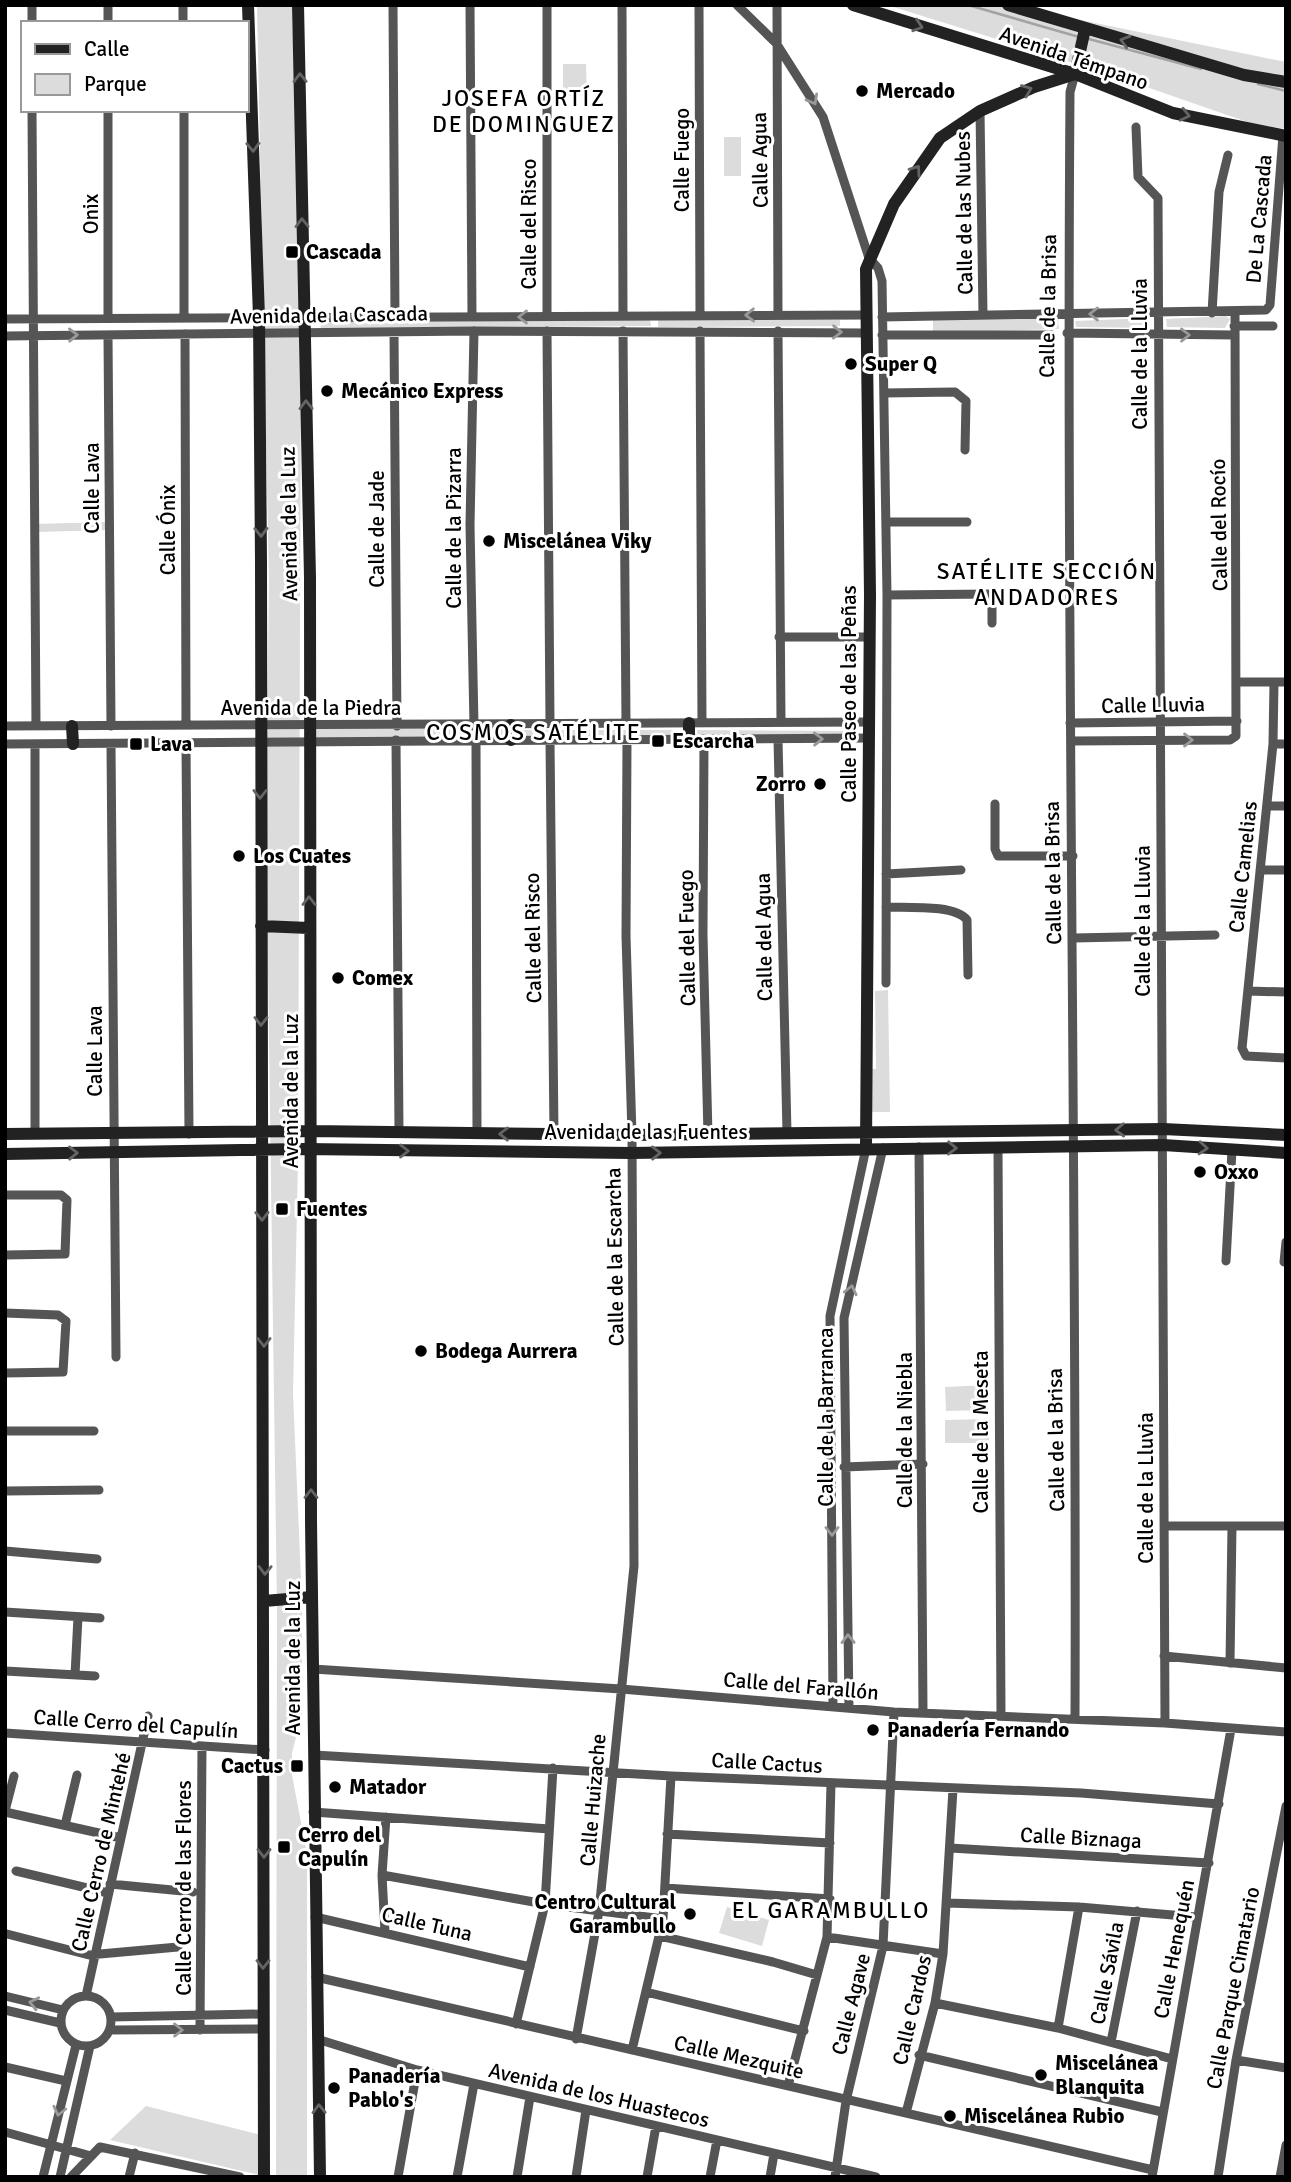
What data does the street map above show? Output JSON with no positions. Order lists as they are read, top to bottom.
{
  "streets": {
    "main road": [
      "Avenida Témpano",
      "Calle de la Brisa",
      "Avenida de la Luz",
      "Calle Paseo de las Peñas",
      "Avenida de las Fuentes",
      "Calle de la Barranca"
    ],
    "street": [
      "Calle Fuego",
      "Calle Agua",
      "Calle de las Nubes",
      "Onix",
      "De La Cascada",
      "Calle del Risco",
      "Avenida de la Cascada",
      "Calle de la Lluvia",
      "Calle Lava",
      "Calle del Rocío",
      "Calle de la Pizarra",
      "Calle de Jade",
      "Calle Ónix",
      "Calle Lluvia",
      "Avenida de la Piedra",
      "Calle Camelias",
      "Calle del Agua",
      "Calle del Fuego",
      "Calle de la Escarcha",
      "Calle de la Niebla",
      "Calle de la Meseta",
      "Calle del Farallón",
      "Calle Cerro del Capulín",
      "Calle Cactus",
      "Calle Huizache",
      "Calle Biznaga",
      "Calle Cerro de Mintehé",
      "Calle Cerro de las Flores",
      "Calle Tuna",
      "Calle Henequén",
      "Calle Sávila",
      "Calle Parque Cimatario",
      "Calle Agave",
      "Calle Cardos",
      "Calle Mezquite",
      "Avenida de los Huastecos"
    ]
  },
  "crossings": [
    ["Avenida Témpano", "De La Cascada"],
    ["Avenida Témpano", "Calle de la Brisa"],
    ["Avenida Témpano", "Calle Paseo de las Peñas"],
    ["Calle Fuego", "Avenida de la Cascada"],
    ["Calle Agua", "Avenida de la Cascada"],
    ["Calle de las Nubes", "Calle Paseo de las Peñas"],
    ["Onix", "Avenida de la Cascada"],
    ["De La Cascada", "Calle del Rocío"],
    ["Calle del Risco", "Avenida de la Cascada"],
    ["Calle del Risco", "Avenida de la Piedra"],
    ["Calle del Risco", "Avenida de las Fuentes"],
    ["Calle de la Brisa", "Calle Paseo de las Peñas"],
    ["Calle de la Brisa", "Calle Lluvia"],
    ["Calle de la Brisa", "Avenida de las Fuentes"],
    ["Calle de la Brisa", "Calle del Farallón"],
    ["Avenida de la Cascada", "Calle Lava"],
    ["Avenida de la Cascada", "Avenida de la Luz"],
    ["Avenida de la Cascada", "Calle de la Pizarra"],
    ["Avenida de la Cascada", "Calle de Jade"],
    ["Avenida de la Cascada", "Calle Ónix"],
    ["Avenida de la Cascada", "Calle Paseo de las Peñas"],
    ["Calle de la Lluvia", "Calle Lluvia"],
    ["Calle de la Lluvia", "Avenida de las Fuentes"],
    ["Calle de la Lluvia", "Calle del Farallón"],
    ["Calle Lava", "Avenida de la Piedra"],
    ["Calle Lava", "Avenida de las Fuentes"],
    ["Avenida de la Luz", "Avenida de la Piedra"],
    ["Avenida de la Luz", "Avenida de las Fuentes"],
    ["Avenida de la Luz", "Calle del Farallón"],
    ["Avenida de la Luz", "Calle Cerro del Capulín"],
    ["Avenida de la Luz", "Calle Cactus"],
    ["Avenida de la Luz", "Calle Tuna"],
    ["Avenida de la Luz", "Calle Mezquite"],
    ["Avenida de la Luz", "Avenida de los Huastecos"],
    ["Calle del Rocío", "Calle Lluvia"],
    ["Calle de la Pizarra", "Avenida de la Piedra"],
    ["Calle de Jade", "Avenida de la Piedra"],
    ["Calle Ónix", "Avenida de la Piedra"],
    ["Calle Paseo de las Peñas", "Avenida de la Piedra"],
    ["Calle Paseo de las Peñas", "Avenida de las Fuentes"],
    ["Calle Paseo de las Peñas", "Calle de la Barranca"],
    ["Avenida de la Piedra", "Calle del Agua"],
    ["Avenida de la Piedra", "Calle del Fuego"],
    ["Avenida de la Piedra", "Calle de la Escarcha"],
    ["Calle del Agua", "Avenida de las Fuentes"],
    ["Calle del Fuego", "Avenida de las Fuentes"],
    ["Avenida de las Fuentes", "Calle de la Escarcha"],
    ["Avenida de las Fuentes", "Calle de la Barranca"],
    ["Avenida de las Fuentes", "Calle de la Niebla"],
    ["Avenida de las Fuentes", "Calle de la Meseta"],
    ["Calle de la Escarcha", "Calle del Farallón"],
    ["Calle de la Escarcha", "Calle Huizache"],
    ["Calle de la Barranca", "Calle del Farallón"],
    ["Calle de la Niebla", "Calle del Farallón"],
    ["Calle de la Meseta", "Calle del Farallón"],
    ["Calle del Farallón", "Calle Huizache"],
    ["Calle del Farallón", "Calle Henequén"],
    ["Calle del Farallón", "Calle Agave"],
    ["Calle Cerro del Capulín", "Calle Cerro de Mintehé"],
    ["Calle Cerro del Capulín", "Calle Cerro de las Flores"],
    ["Calle Cactus", "Calle Huizache"],
    ["Calle Cactus", "Calle Henequén"],
    ["Calle Cactus", "Calle Agave"],
    ["Calle Cactus", "Calle Cardos"],
    ["Calle Huizache", "Calle Mezquite"],
    ["Calle Biznaga", "Calle Henequén"],
    ["Calle Biznaga", "Calle Cardos"],
    ["Calle Henequén", "Calle Mezquite"],
    ["Calle Agave", "Calle Mezquite"],
    ["Calle Agave", "Avenida de los Huastecos"],
    ["Calle Cardos", "Calle Mezquite"]
  ],
  "districts": [
    "JOSEFA ORTÍZ DE DOMINGUEZ",
    "SATÉLITE SECCIÓN ANDADORES",
    "COSMOS SATÉLITE",
    "EL GARAMBULLO"
  ],
  "places": {
    "other": [
      "Mercado",
      "Super Q",
      "Mecánico Express",
      "Miscelánea Viky",
      "Zorro",
      "Los Cuates",
      "Comex",
      "Oxxo",
      "Bodega Aurrera",
      "Panadería Fernando",
      "Matador",
      "Centro Cultural Garambullo",
      "Miscelánea Blanquita",
      "Panadería Pablo's",
      "Miscelánea Rubio"
    ],
    "transit": [
      "Cascada",
      "Escarcha",
      "Lava",
      "Fuentes",
      "Cactus",
      "Cerro del Capulín"
    ]
  },
  "legend": ["Calle", "Parque"]
}
